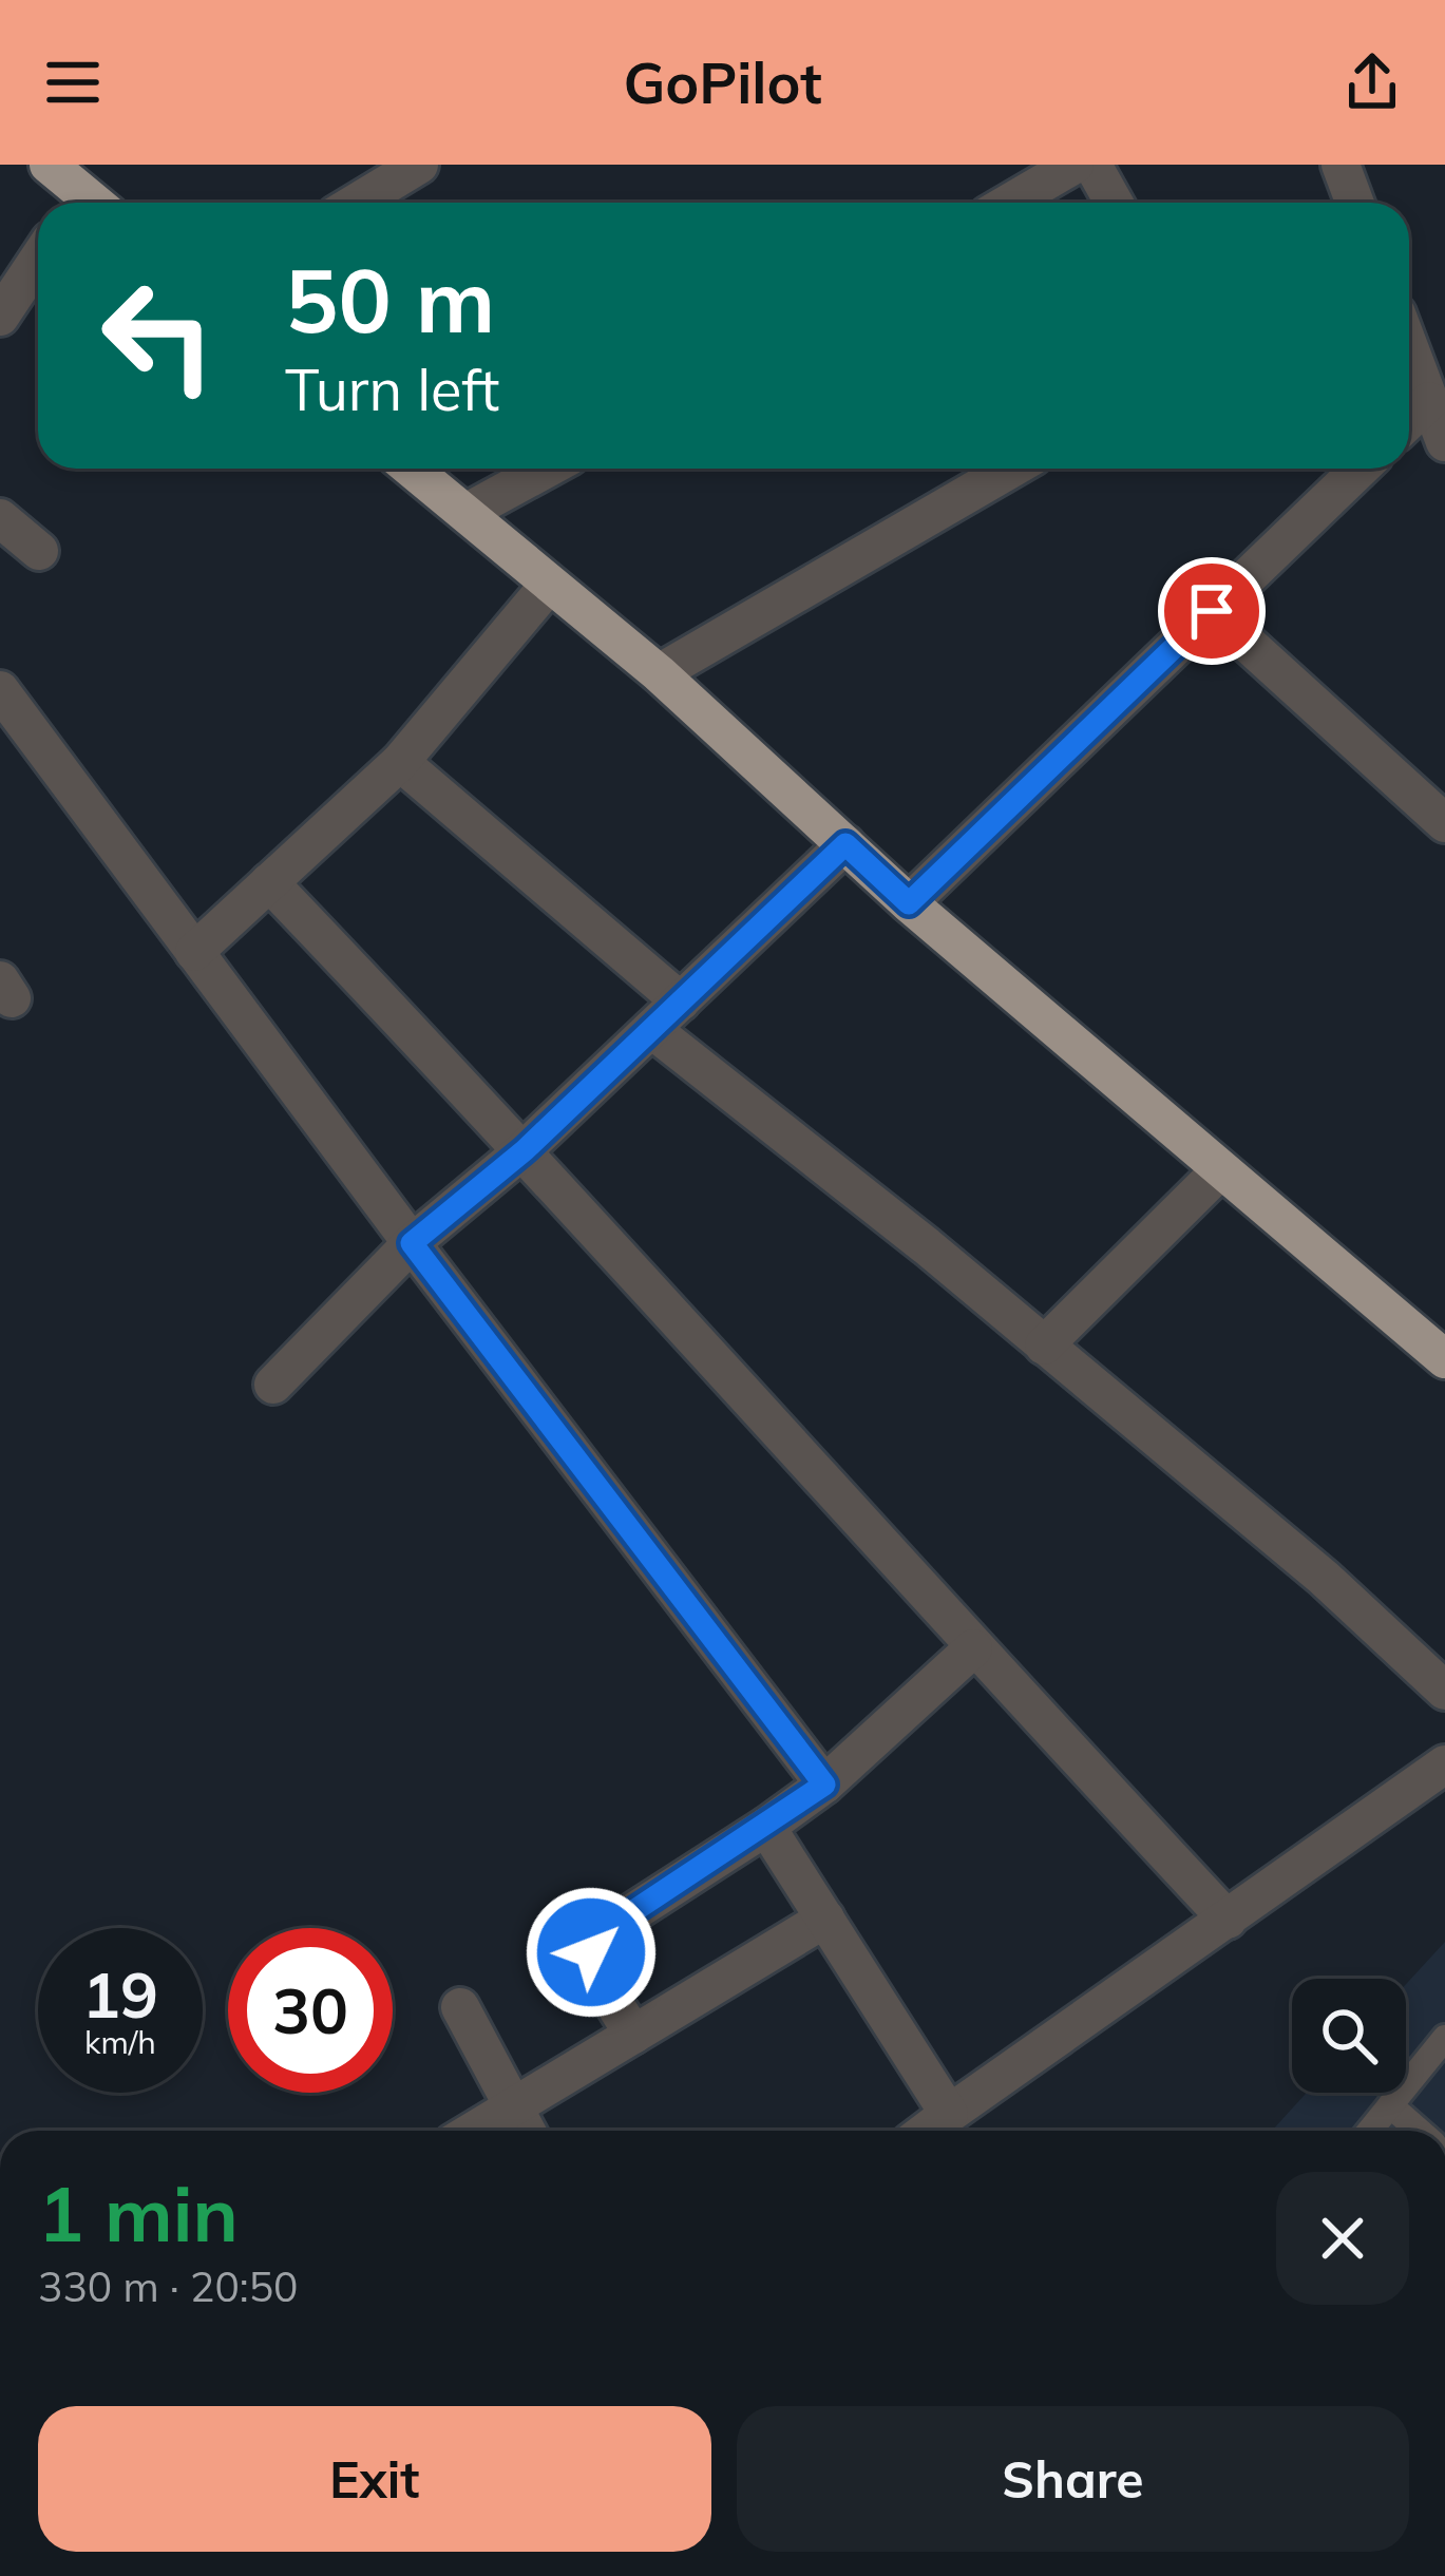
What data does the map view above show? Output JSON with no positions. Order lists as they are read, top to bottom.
{
  "page": {
    "header": "GoPilot",
    "turn": ["50 m", "Turn left"],
    "speed": "19 km/h",
    "limit": "30",
    "heading": ["1 min", "330 m · 20:50"],
    "buttons": ["Exit", "Share"]
  }
}
